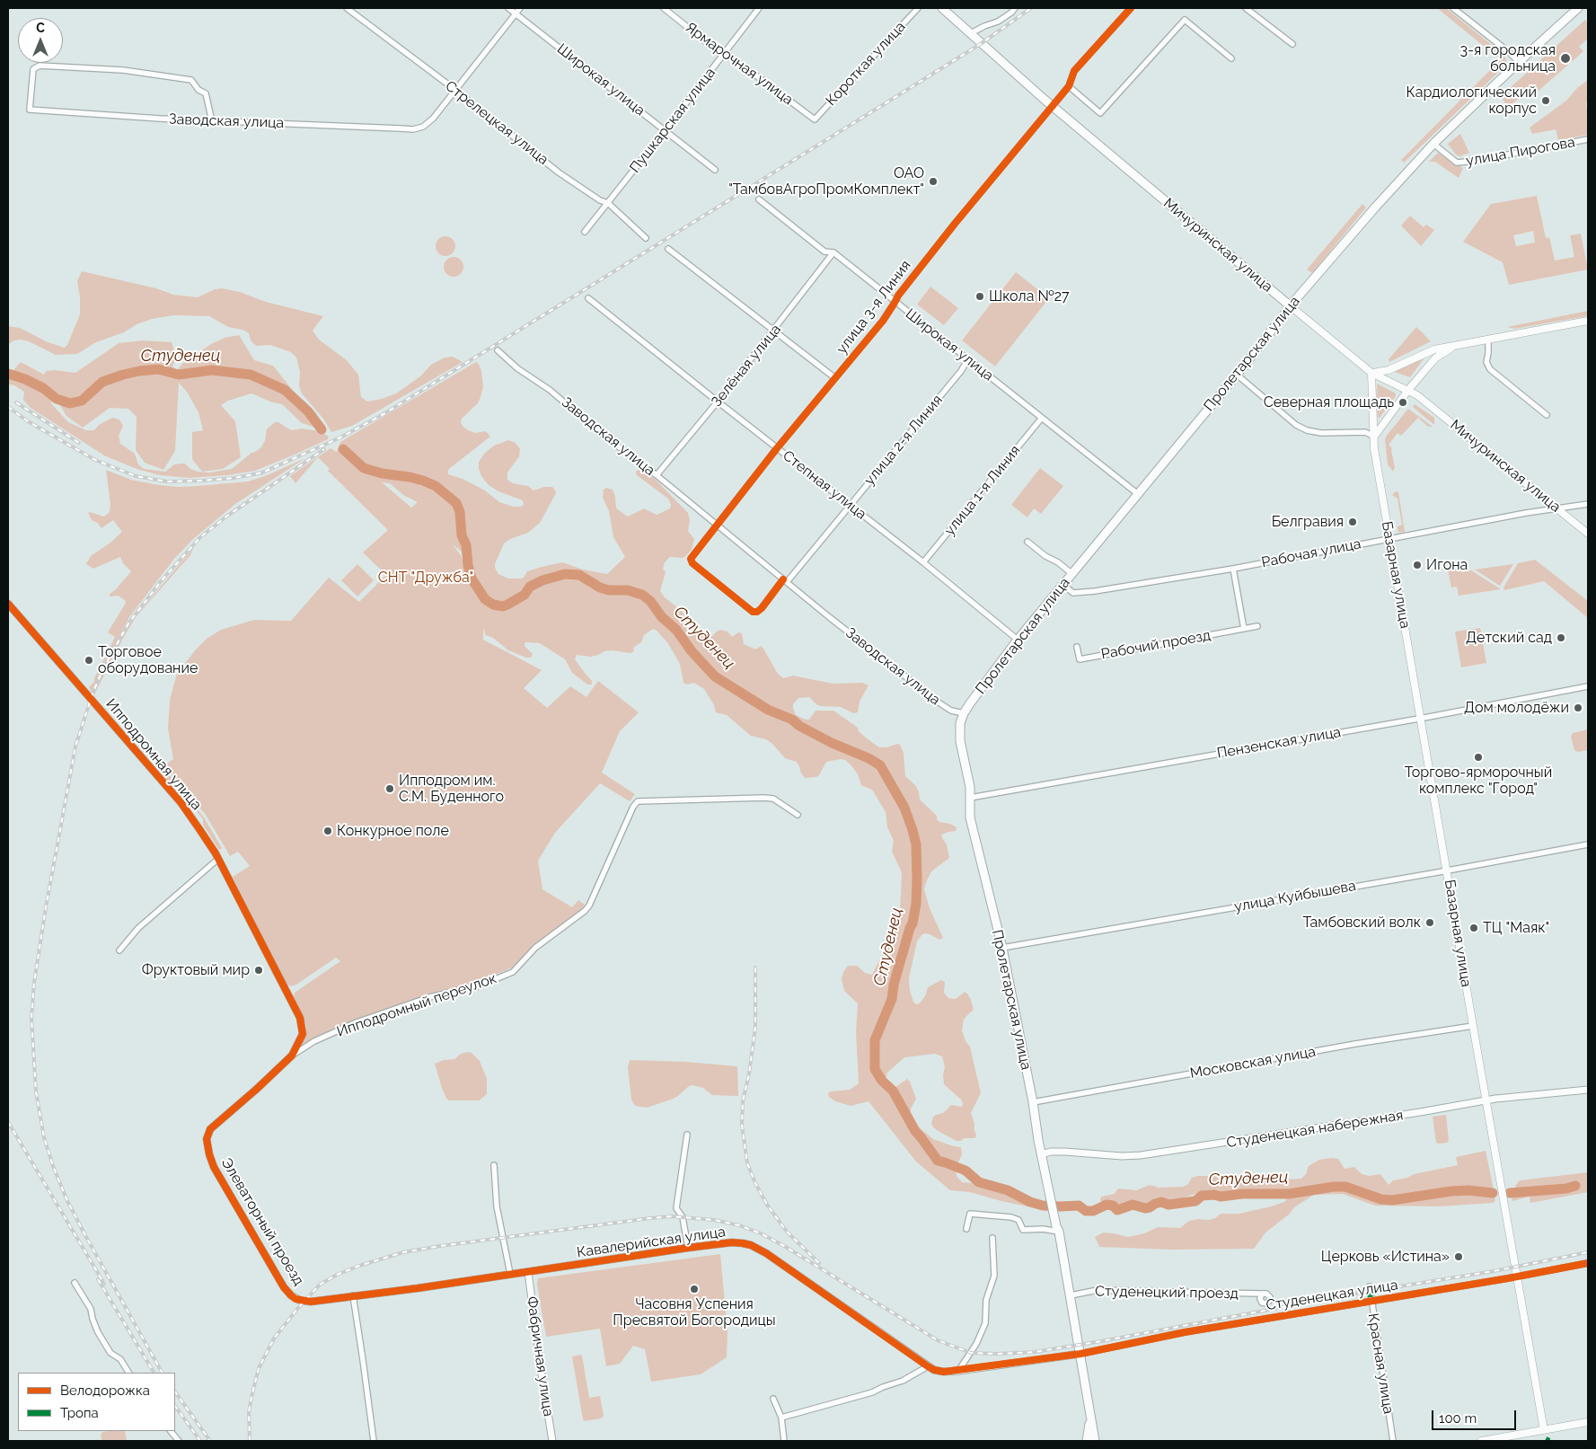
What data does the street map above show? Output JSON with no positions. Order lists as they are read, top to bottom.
{
  "streets": {
    "main road": ["Мичуринская улица", "Пролетарская улица", "Базарная улица"],
    "street": [
      "Ярмарочная улица",
      "Короткая улица",
      "Широкая улица",
      "Пушкарская улица",
      "Заводская улица",
      "Стрелецкая улица",
      "улица Пирогова",
      "улица 3-я Линия",
      "Зелёная улица",
      "улица 2-я Линия",
      "Степная улица",
      "улица 1-я Линия",
      "Рабочая улица",
      "Рабочий проезд",
      "Пензенская улица",
      "Ипподромная улица",
      "улица Куйбышева",
      "Ипподромный переулок",
      "Московская улица",
      "Студенецкая набережная",
      "Элеваторный проезд",
      "Кавалерийская улица",
      "Студенецкий проезд",
      "Студенецкая улица",
      "Фабричная улица",
      "Красная улица"
    ]
  },
  "crossings": [
    ["Ярмарочная улица", "Короткая улица"],
    ["Ярмарочная улица", "Пушкарская улица"],
    ["Широкая улица", "Пушкарская улица"],
    ["Широкая улица", "улица 3-я Линия"],
    ["Широкая улица", "Пролетарская улица"],
    ["Широкая улица", "Зелёная улица"],
    ["Широкая улица", "улица 2-я Линия"],
    ["Широкая улица", "улица 1-я Линия"],
    ["Пушкарская улица", "Стрелецкая улица"],
    ["Заводская улица", "Стрелецкая улица"],
    ["Заводская улица", "улица 3-я Линия"],
    ["Заводская улица", "Пролетарская улица"],
    ["Заводская улица", "Зелёная улица"],
    ["Заводская улица", "улица 2-я Линия"],
    ["улица Пирогова", "Пролетарская улица"],
    ["Мичуринская улица", "улица 3-я Линия"],
    ["Мичуринская улица", "Пролетарская улица"],
    ["Мичуринская улица", "Рабочая улица"],
    ["Мичуринская улица", "Базарная улица"],
    ["улица 3-я Линия", "Степная улица"],
    ["Пролетарская улица", "Степная улица"],
    ["Пролетарская улица", "Рабочая улица"],
    ["Пролетарская улица", "Пензенская улица"],
    ["Пролетарская улица", "улица Куйбышева"],
    ["Пролетарская улица", "Московская улица"],
    ["Пролетарская улица", "Студенецкая набережная"],
    ["Пролетарская улица", "Кавалерийская улица"],
    ["Пролетарская улица", "Студенецкий проезд"],
    ["Пролетарская улица", "Студенецкая улица"],
    ["Зелёная улица", "Степная улица"],
    ["улица 2-я Линия", "Степная улица"],
    ["Степная улица", "улица 1-я Линия"],
    ["Рабочая улица", "Базарная улица"],
    ["Базарная улица", "Пензенская улица"],
    ["Базарная улица", "улица Куйбышева"],
    ["Базарная улица", "Московская улица"],
    ["Базарная улица", "Студенецкая набережная"],
    ["Базарная улица", "Студенецкая улица"],
    ["Ипподромная улица", "Элеваторный проезд"],
    ["Ипподромный переулок", "Элеваторный проезд"],
    ["Элеваторный проезд", "Кавалерийская улица"],
    ["Кавалерийская улица", "Студенецкая улица"],
    ["Кавалерийская улица", "Фабричная улица"],
    ["Студенецкая улица", "Красная улица"]
  ],
  "water": ["Студенец"],
  "parks": ["СНТ \"Дружба\""],
  "places": [
    "3-я городская больница",
    "Кардиологический корпус",
    "ОАО \"ТамбовАгроПромКомплект\"",
    "Школа №27",
    "Северная площадь",
    "Белгравия",
    "Игона",
    "Детский сад",
    "Торговое оборудование",
    "Дом молодёжи",
    "Торгово-ярморочный комплекс \"Город\"",
    "Ипподром им. С.М. Буденного",
    "Конкурное поле",
    "Тамбовский волк",
    "ТЦ \"Маяк\"",
    "Фруктовый мир",
    "Церковь «Истина»",
    "Часовня Успения Пресвятой Богородицы"
  ],
  "legend": ["Велодорожка", "Тропа"],
  "scale_bar": "100 m",
  "north": "top"
}
